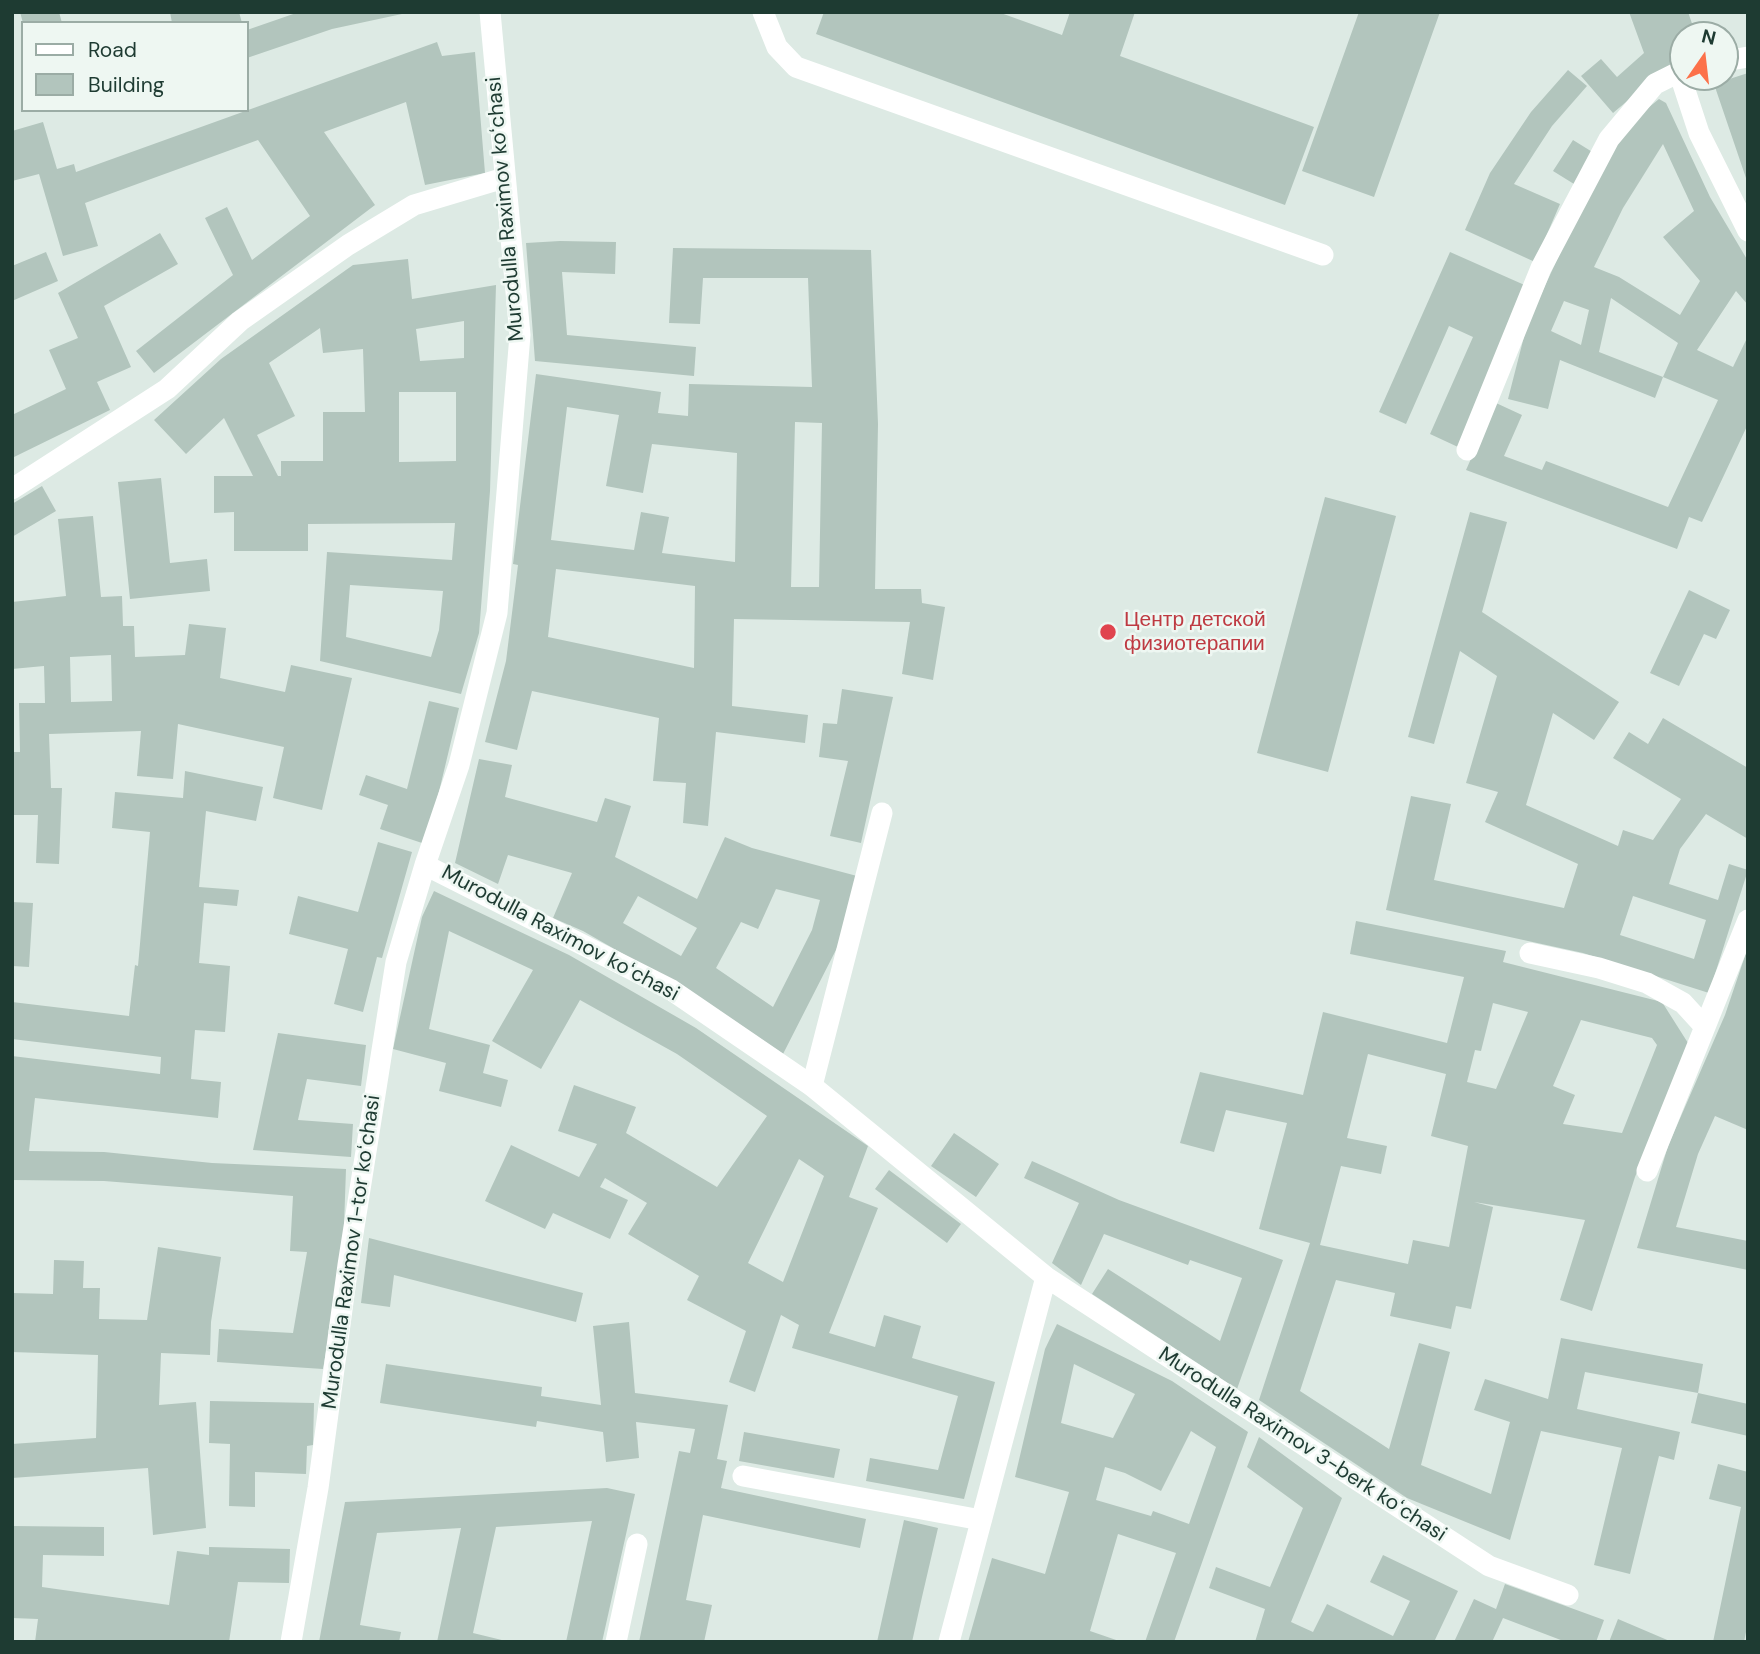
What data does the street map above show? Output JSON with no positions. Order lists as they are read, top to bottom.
{
  "streets": {
    "street": ["Murodulla Raximov koʻchasi", "Murodulla Raximov 1-tor koʻchasi", "Murodulla Raximov 3-berk koʻchasi"]
  },
  "crossings": [
    ["Murodulla Raximov koʻchasi", "Murodulla Raximov 1-tor koʻchasi"],
    ["Murodulla Raximov koʻchasi", "Murodulla Raximov 3-berk koʻchasi"]
  ],
  "places": ["Центр детской физиотерапии"],
  "legend": ["Road", "Building"],
  "north": "top"
}
